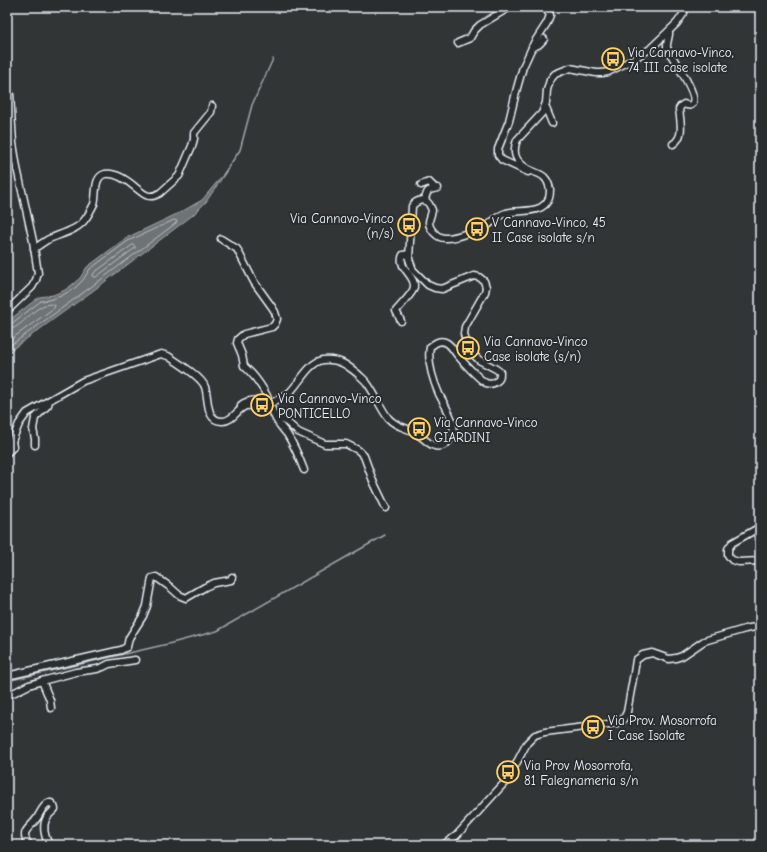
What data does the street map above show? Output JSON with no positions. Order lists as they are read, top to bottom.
{
  "places": {
    "bus stop": [
      "Via Cannavo-Vinco, 74 III case isolate",
      "Via Cannavo-Vinco (n/s)",
      "V Cannavo-Vinco, 45 II Case isolate s/n",
      "Via Cannavo-Vinco Case isolate (s/n)",
      "Via Cannavo-Vinco PONTICELLO",
      "Via Cannavo-Vinco GIARDINI",
      "Via Prov. Mosorrofa I Case Isolate",
      "Via Prov Mosorrofa, 81 Falegnameria s/n"
    ]
  }
}
